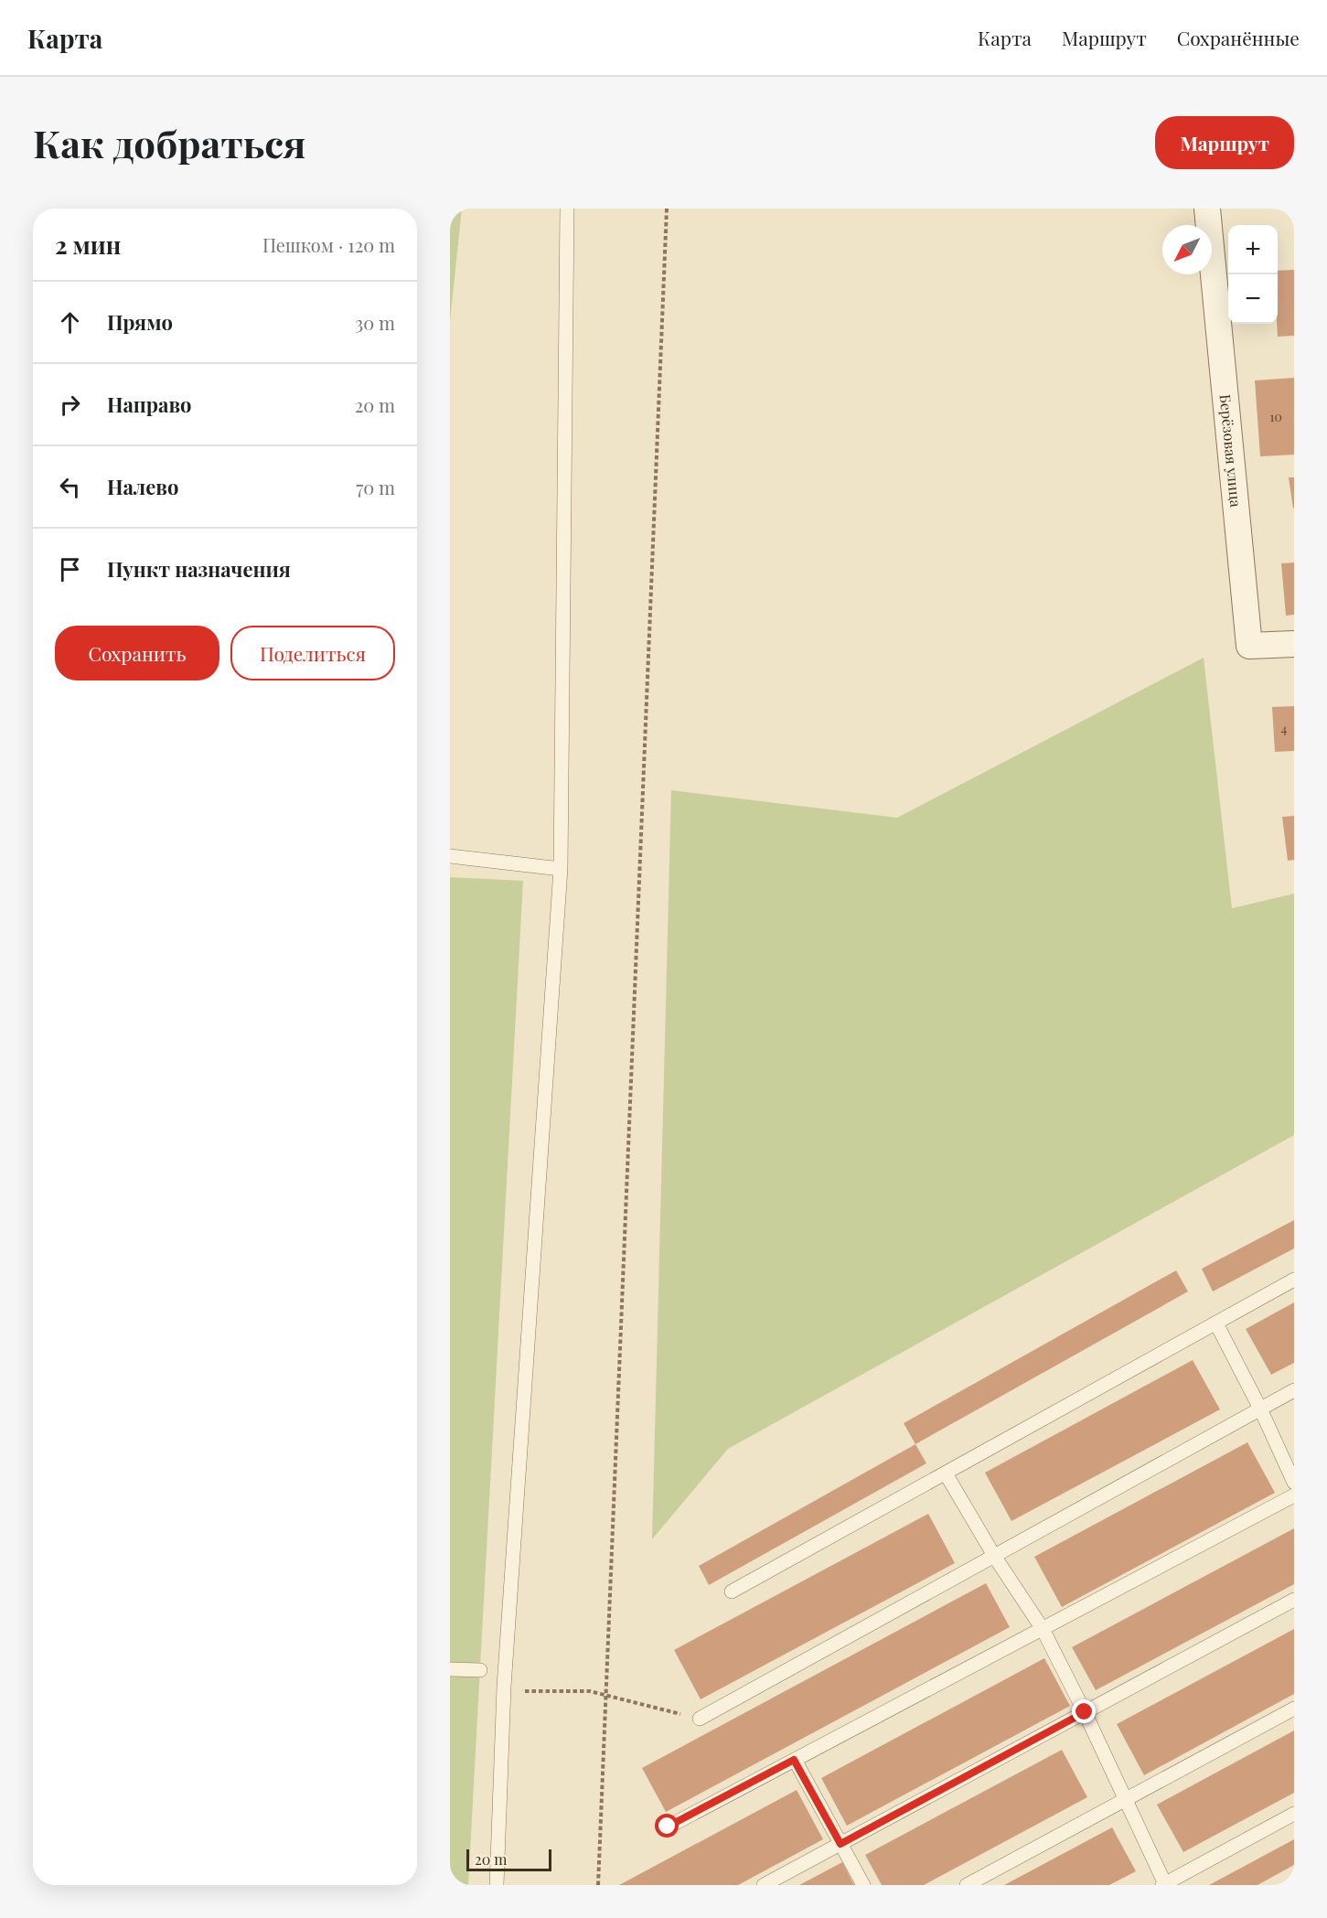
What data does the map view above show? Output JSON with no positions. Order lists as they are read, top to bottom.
{
  "streets": {
    "street": ["Берёзовая улица"]
  },
  "house_numbers": ["10", "4"],
  "scale_bar": "20 m",
  "north": "bottom left",
  "page": {
    "header": "Карта",
    "nav": ["Карта", "Маршрут", "Сохранённые"],
    "buttons": [
      "Маршрут",
      ["Сохранить", "Поделиться"]
    ],
    "title": "Как добраться",
    "heading": ["2 мин", "Пешком · 120 m"],
    "map_buttons": ["+", "−"],
    "list": [
      ["Прямо", "30 m"],
      ["Направо", "20 m"],
      ["Налево", "70 m"],
      "Пункт назначения"
    ],
    "scale": "20 m"
  }
}
